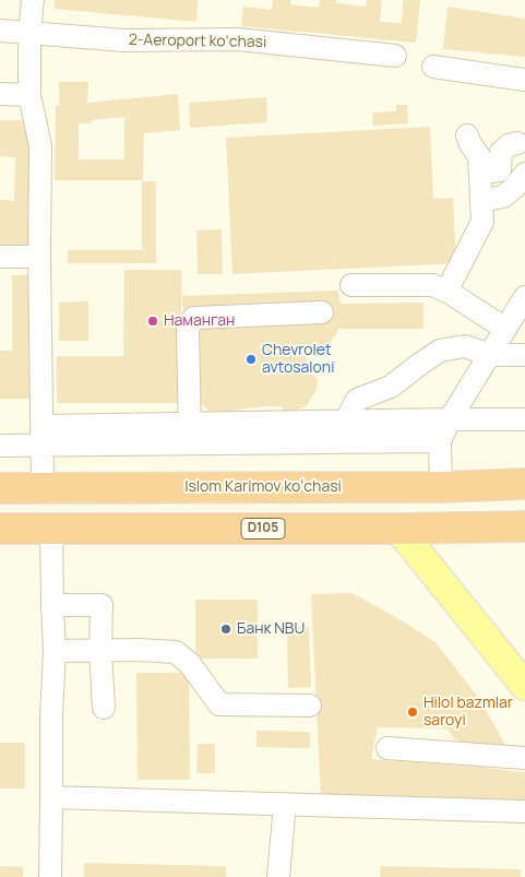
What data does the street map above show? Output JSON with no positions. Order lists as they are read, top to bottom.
{
  "streets": {
    "highway": ["Islom Karimov koʻchasi", "D105"],
    "street": ["2-Aeroport koʻchasi"]
  },
  "places": [
    "Наманган",
    "Chevrolet avtosaloni",
    "Банк NBU",
    "Hilol bazmlar saroyi"
  ]
}
